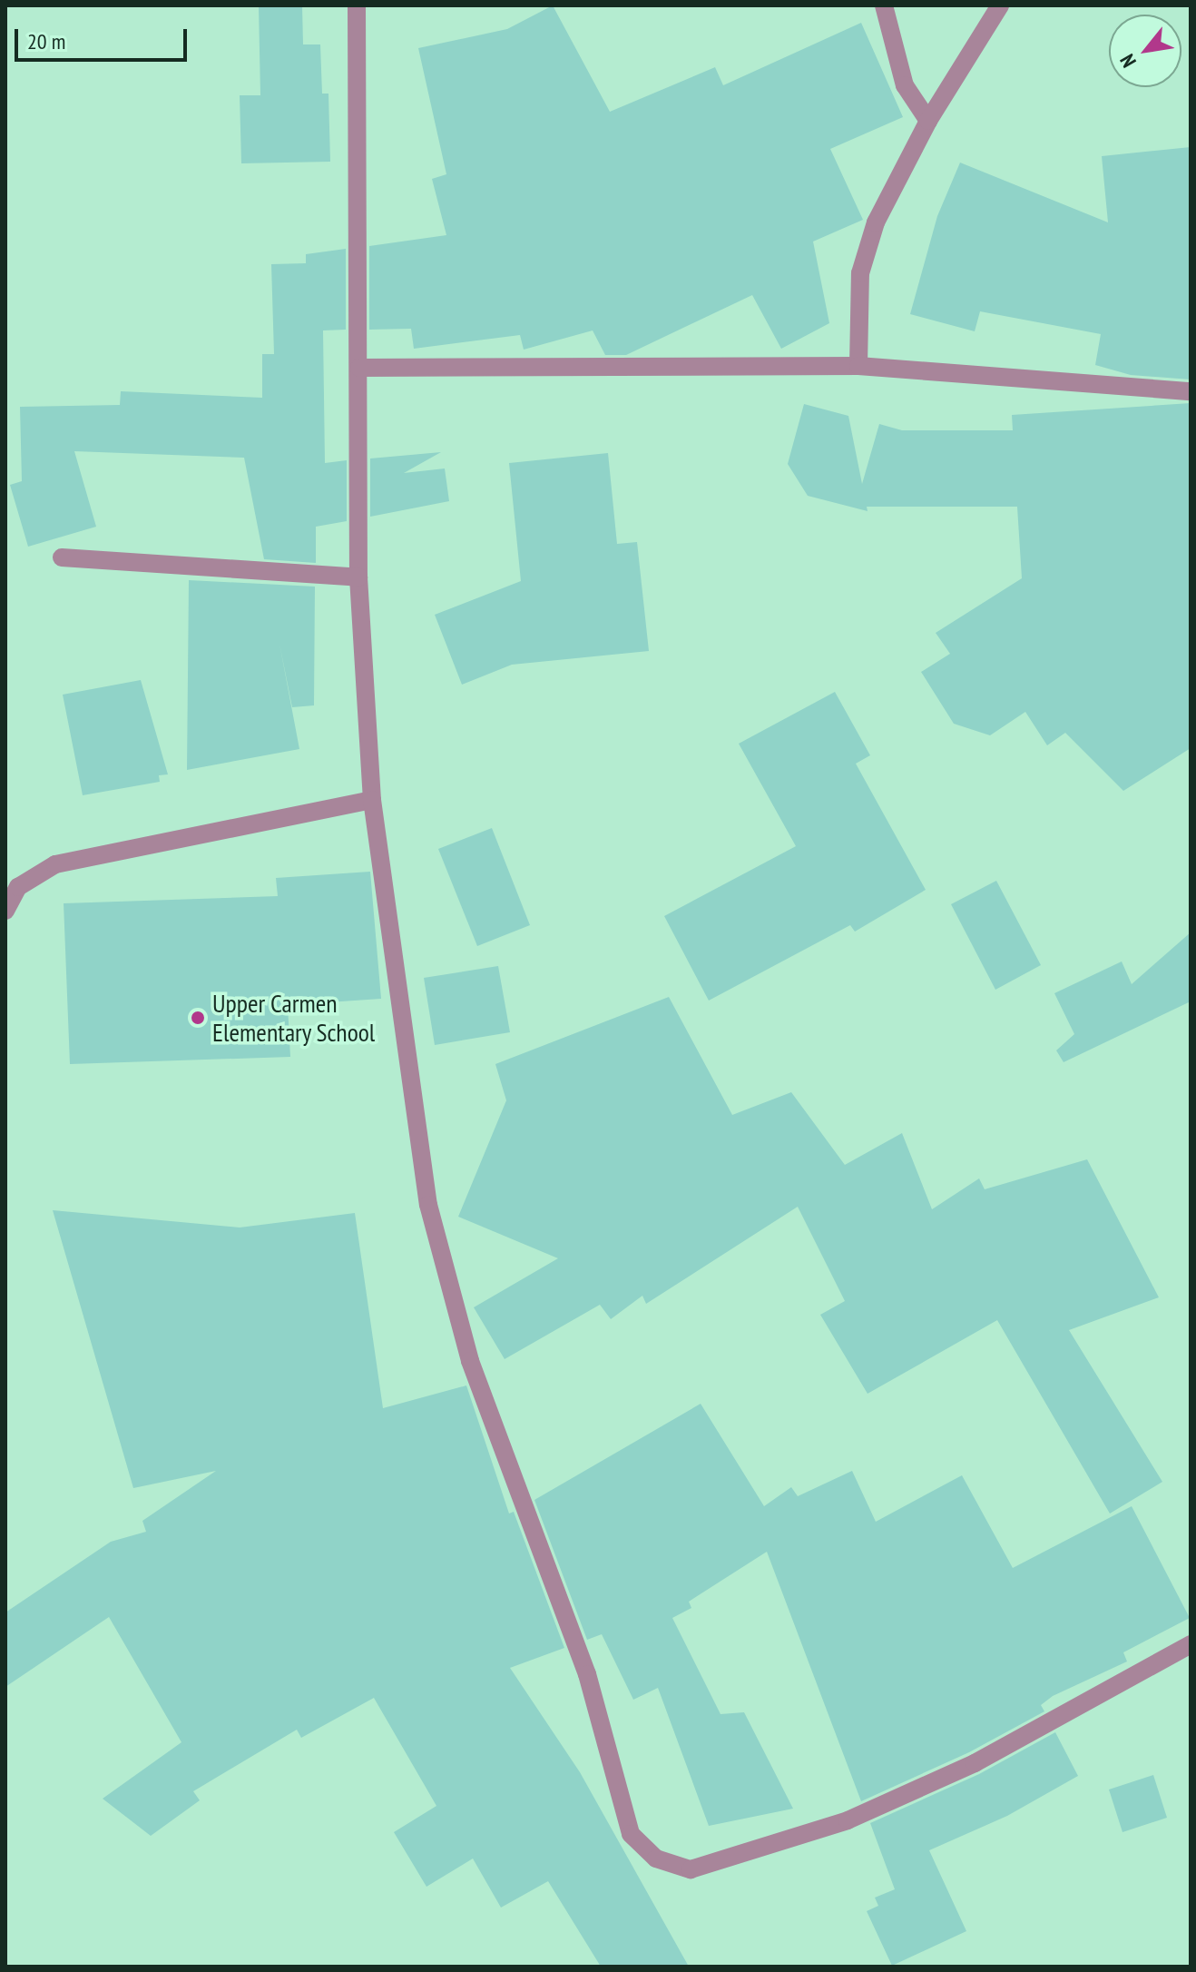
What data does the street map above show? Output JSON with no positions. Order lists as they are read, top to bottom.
{
  "places": ["Upper Carmen Elementary School"],
  "scale_bar": "20 m",
  "north": "bottom left"
}
